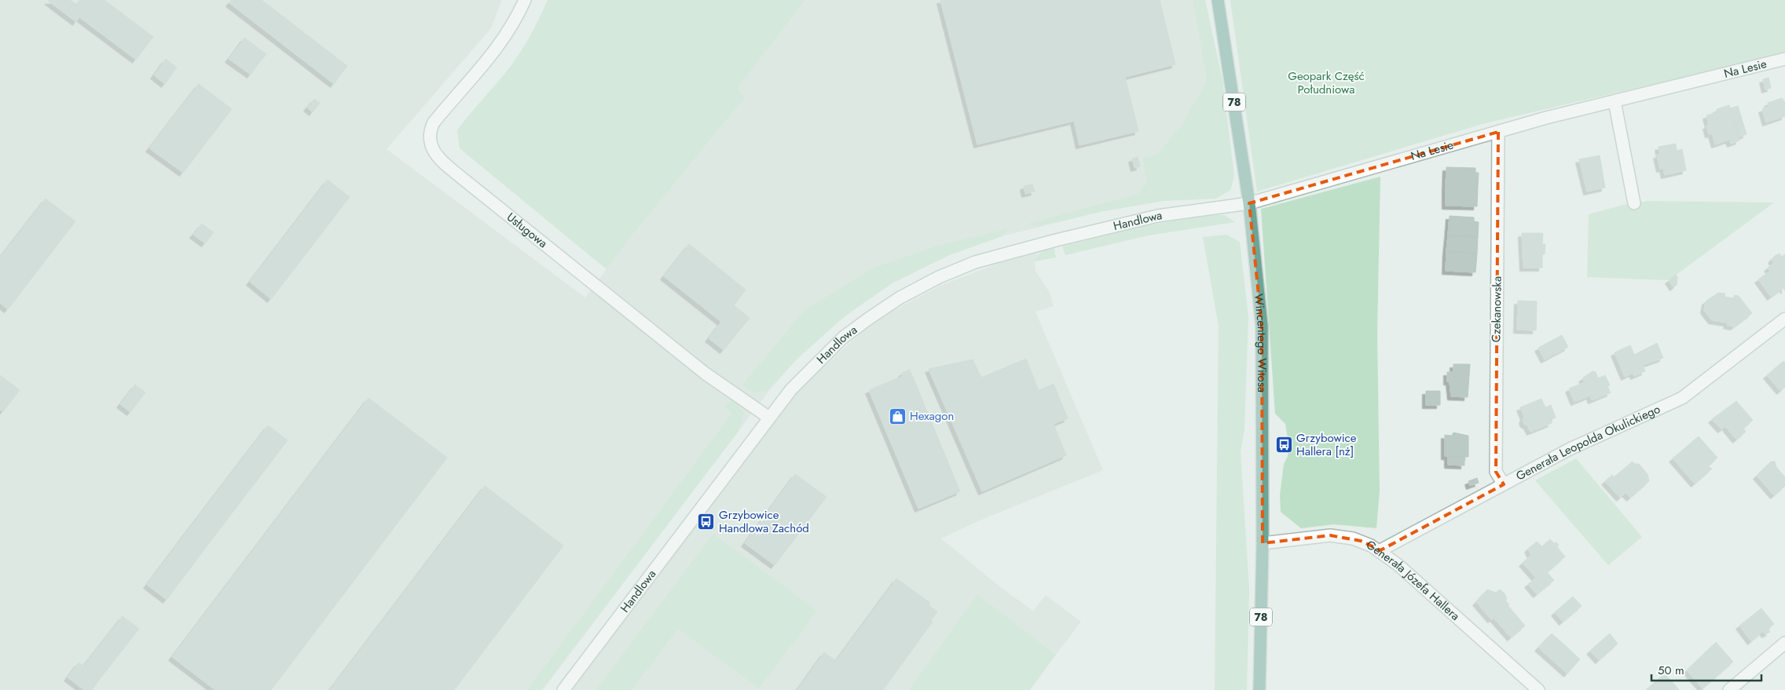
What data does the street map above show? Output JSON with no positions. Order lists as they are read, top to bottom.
{
  "streets": {
    "main road": ["78", "Wincentego Witosa"],
    "street": [
      "Na Lesie",
      "Handlowa",
      "Usługowa",
      "Czekanowska",
      "Generała Leopolda Okulickiego",
      "Generała Józefa Hallera"
    ]
  },
  "crossings": [
    ["Na Lesie", "Handlowa"],
    ["Na Lesie", "Czekanowska"],
    ["Na Lesie", "Wincentego Witosa"],
    ["Handlowa", "Usługowa"],
    ["Handlowa", "Wincentego Witosa"],
    ["Czekanowska", "Generała Leopolda Okulickiego"],
    ["Wincentego Witosa", "Generała Józefa Hallera"],
    ["Generała Leopolda Okulickiego", "Generała Józefa Hallera"]
  ],
  "parks": ["Geopark Część Południowa"],
  "places": {
    "shop": ["Hexagon"],
    "bus stop": ["Grzybowice Hallera [nż]", "Grzybowice Handlowa Zachód"]
  },
  "scale_bar": "50 m"
}
